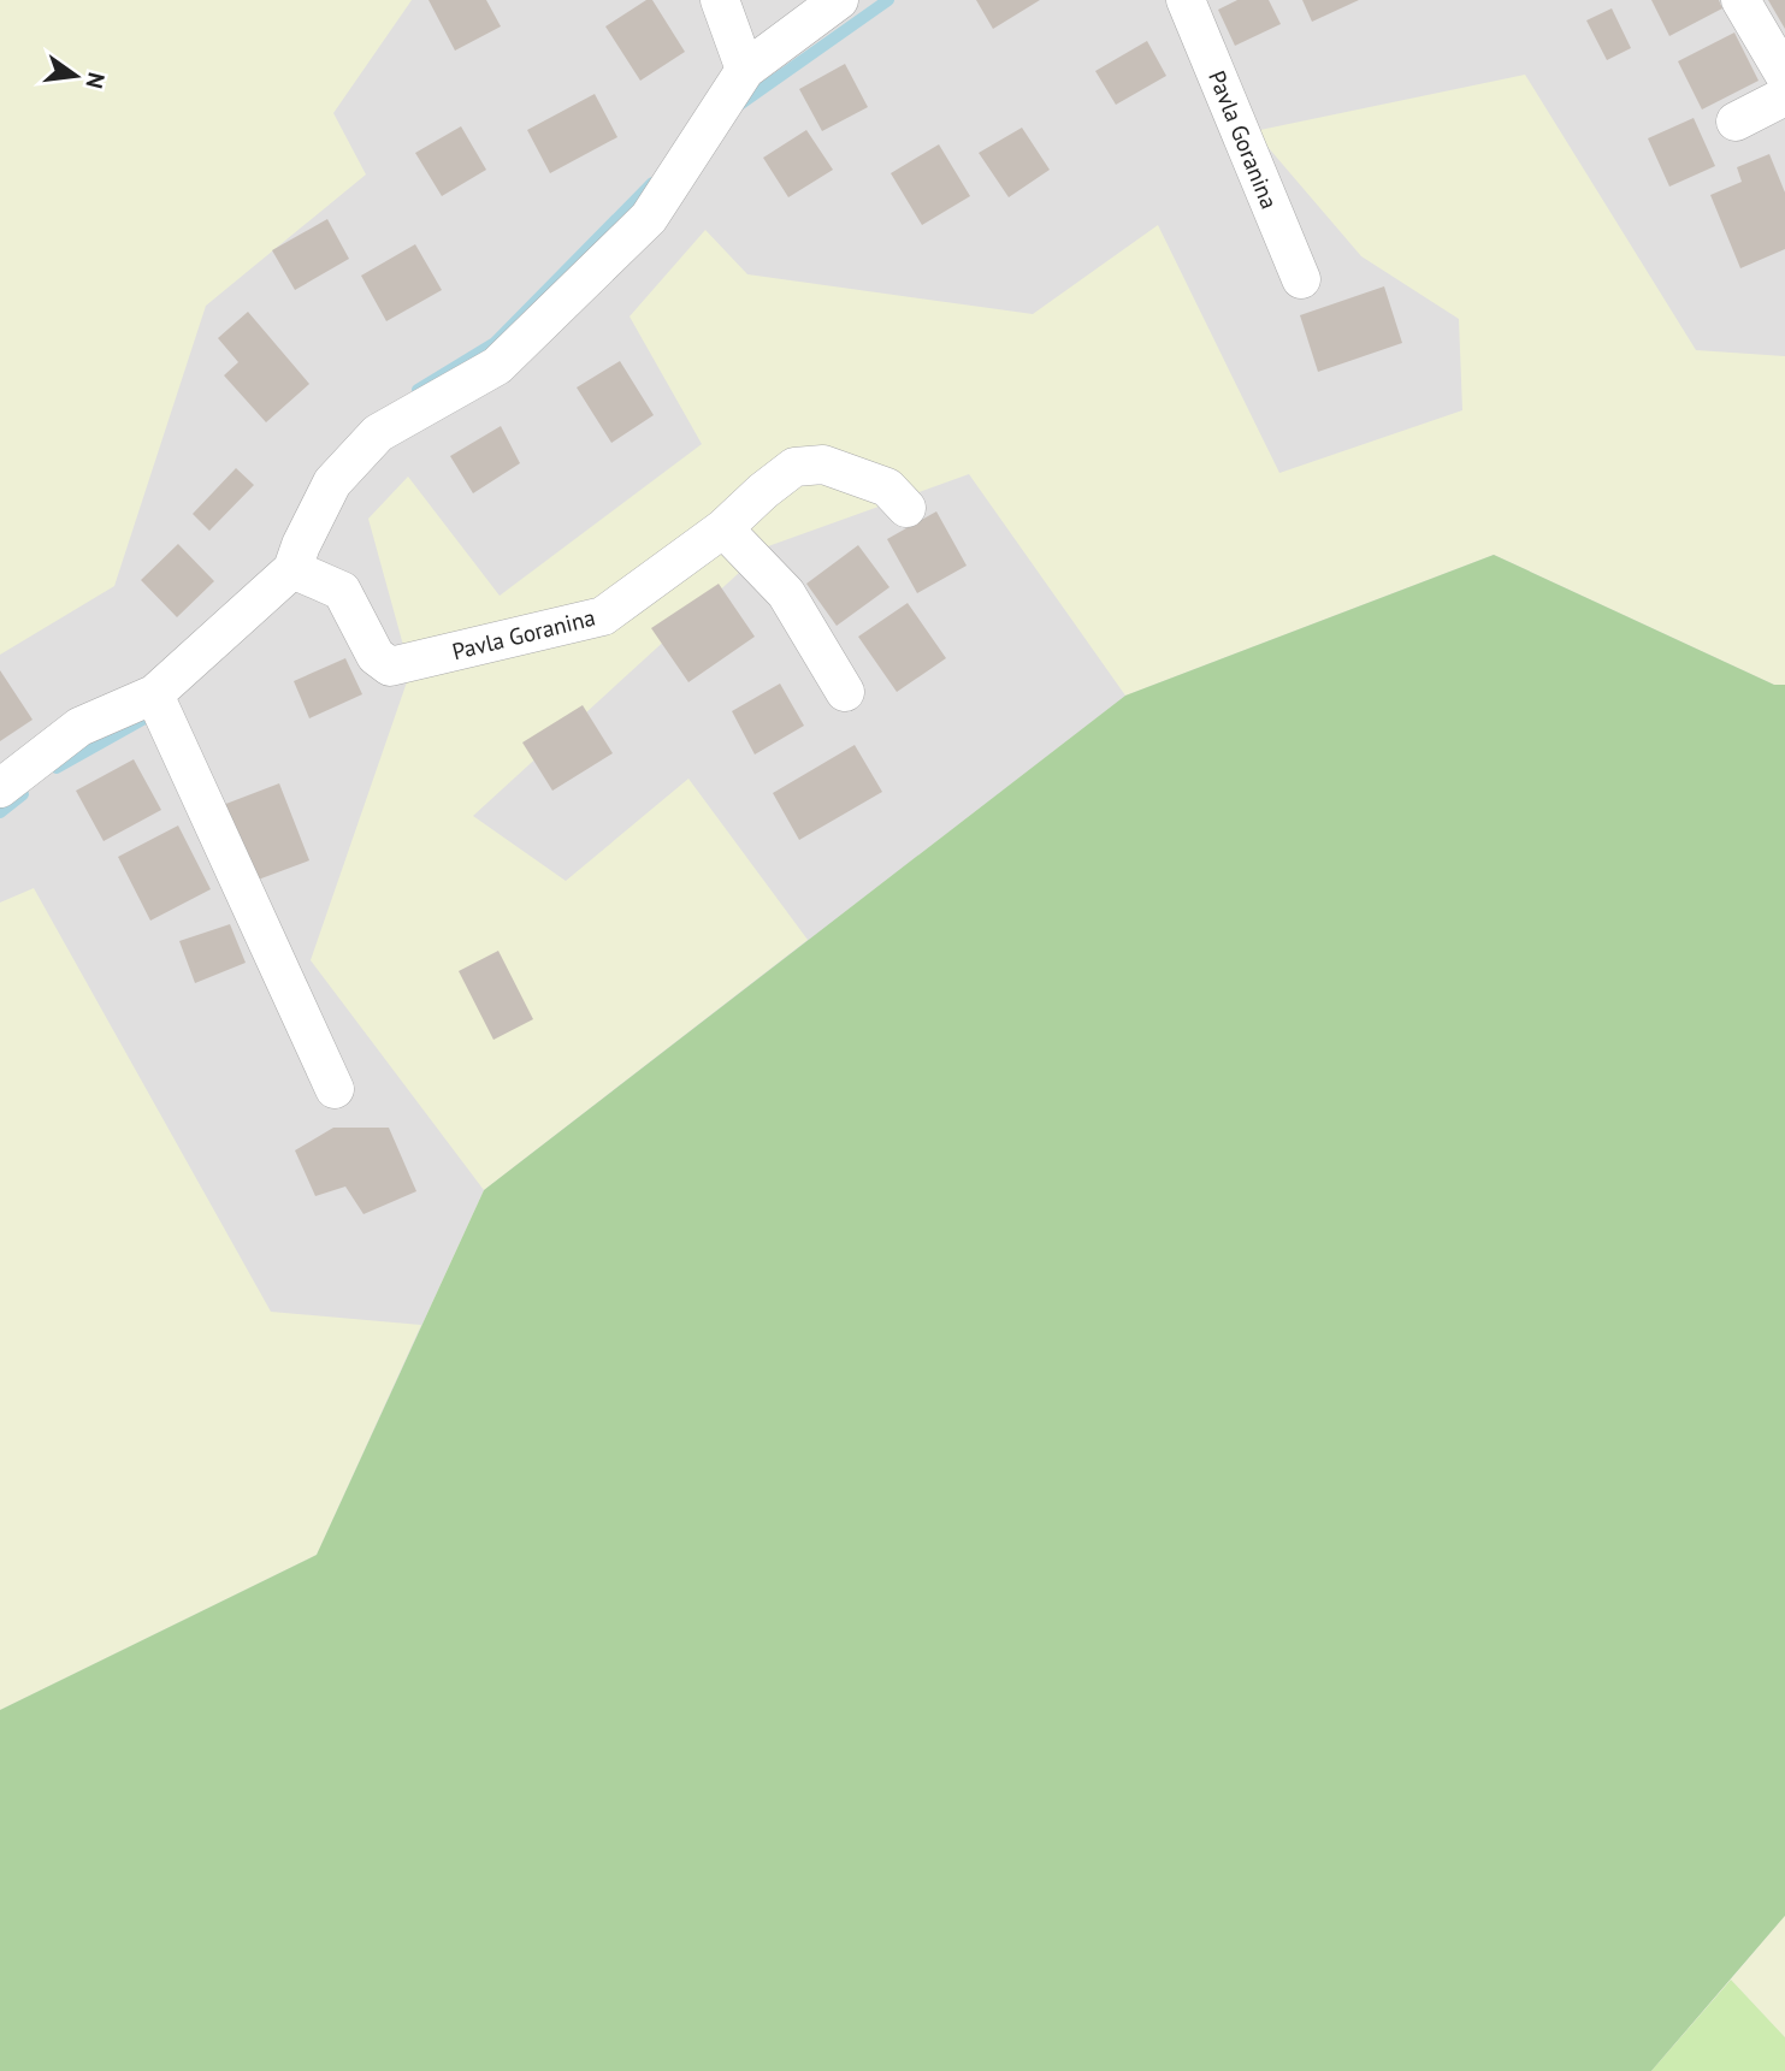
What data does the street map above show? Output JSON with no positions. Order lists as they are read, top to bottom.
{
  "streets": {
    "street": ["Pavla Goranina"]
  },
  "north": "right"
}
